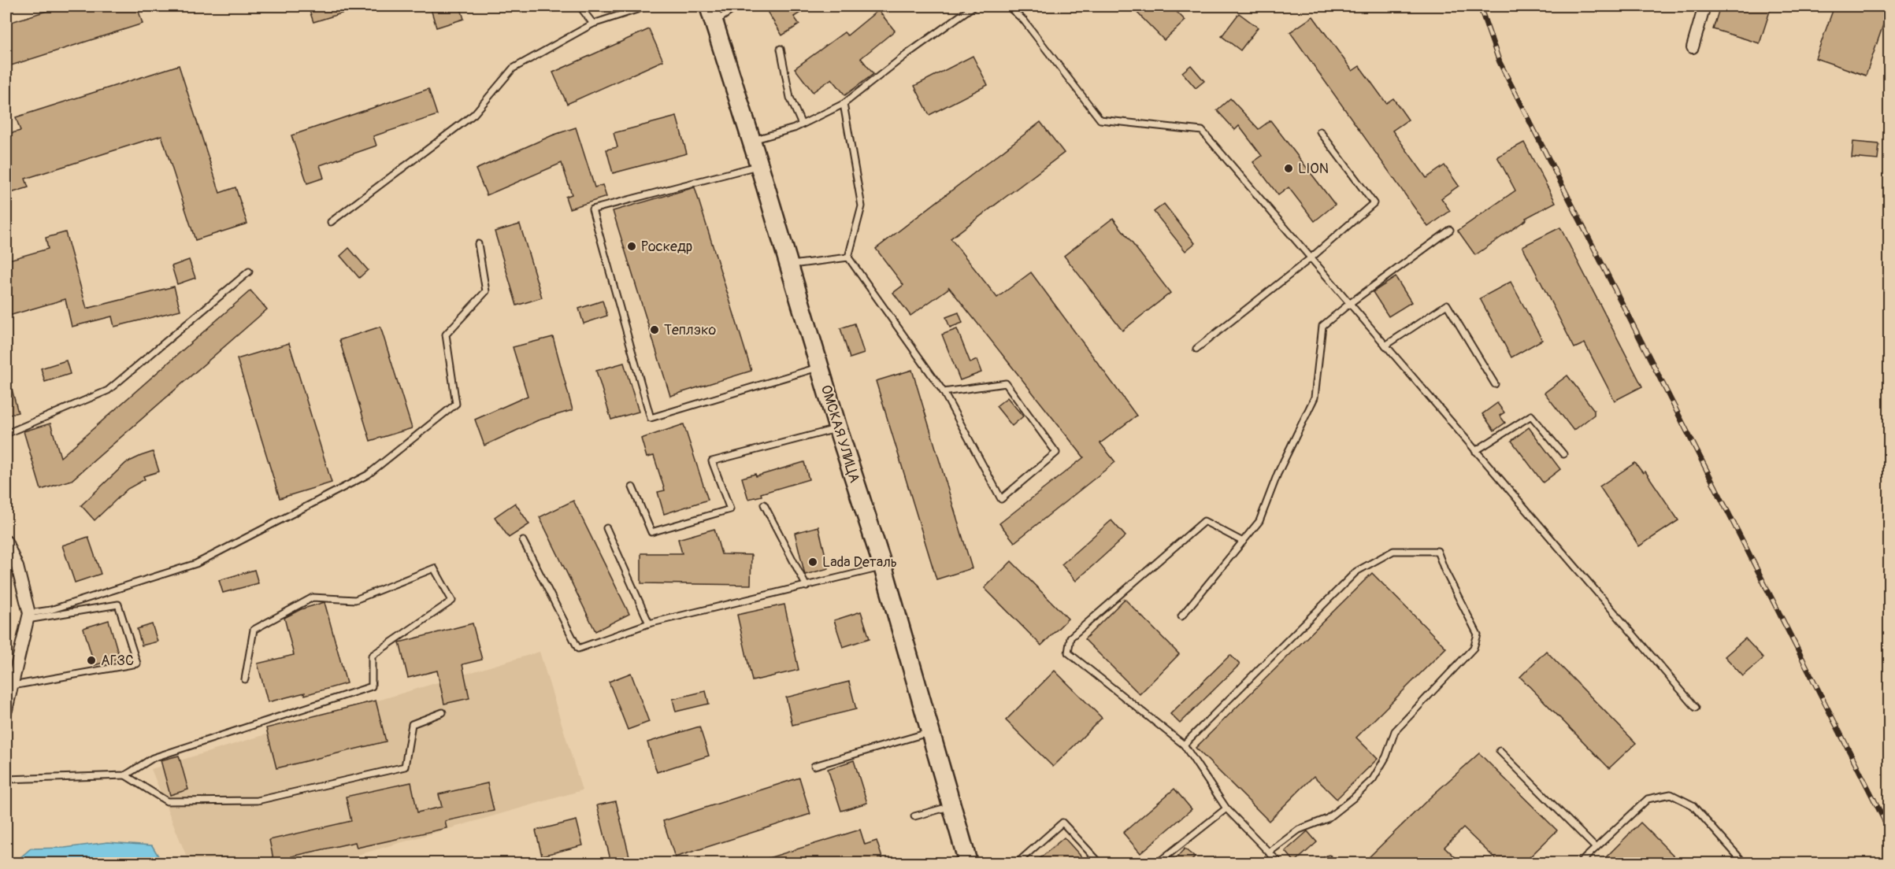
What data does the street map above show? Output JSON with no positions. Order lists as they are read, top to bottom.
{
  "streets": {
    "main road": ["ОМСКАЯ УЛИЦА"]
  },
  "places": [
    "LION",
    "Роскедр",
    "Теплэко",
    "Lada Dеталь",
    "АГЗС"
  ]
}
